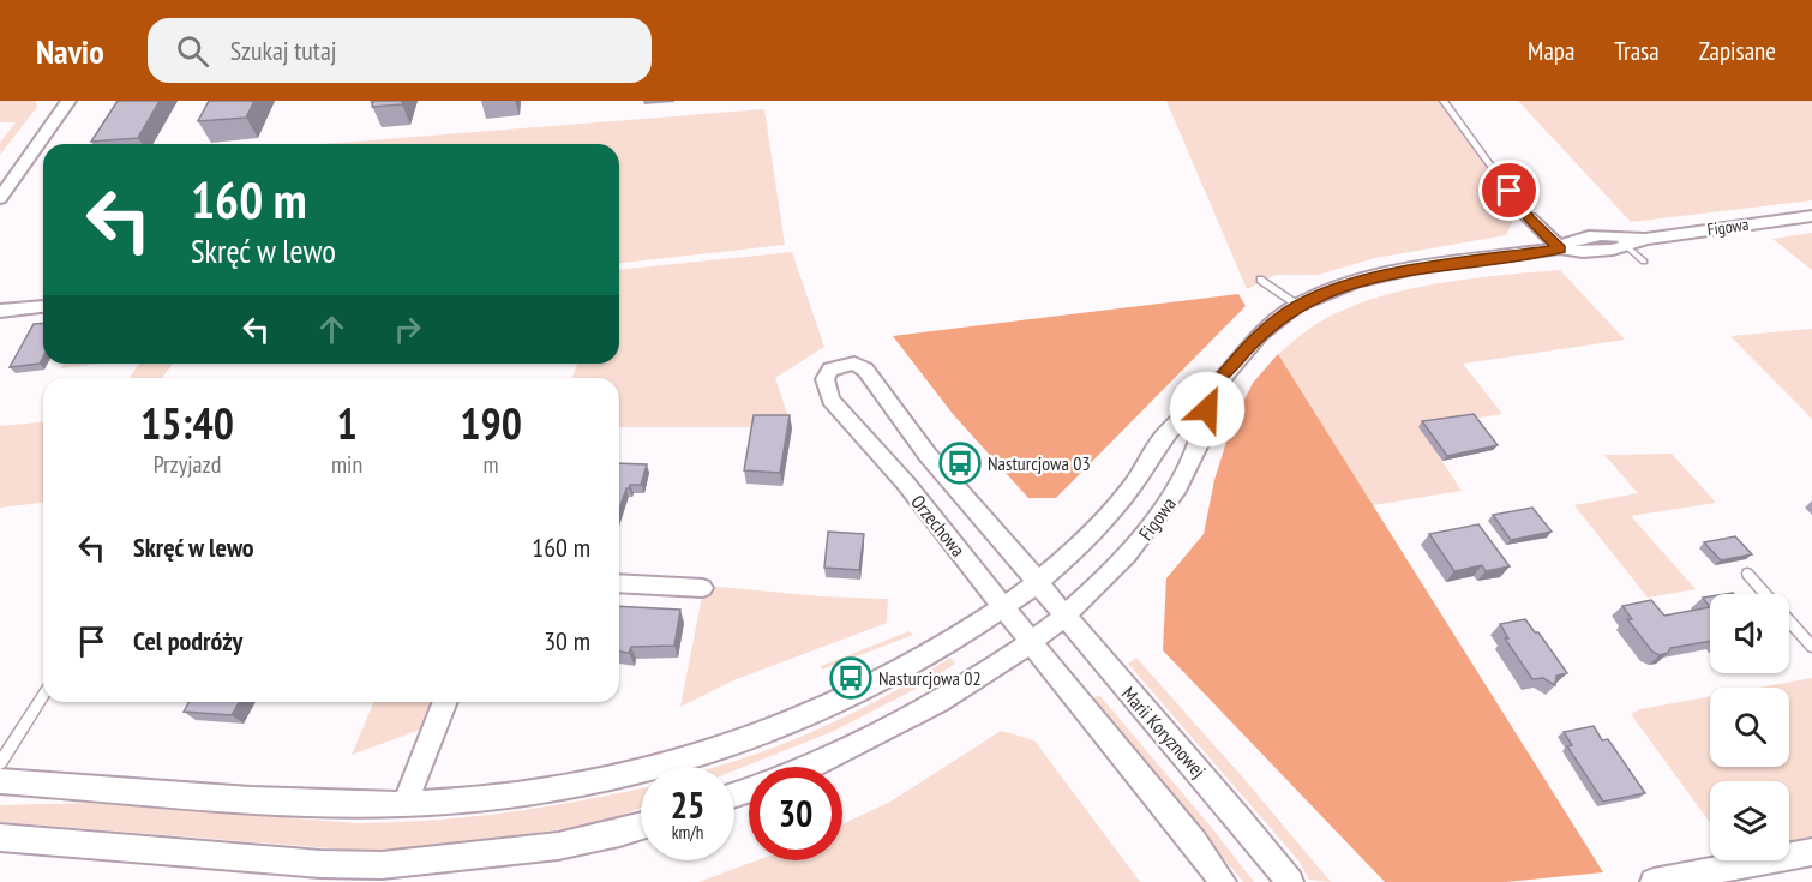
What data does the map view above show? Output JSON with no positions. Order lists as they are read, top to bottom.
{
  "streets": {
    "street": ["Figowa", "Orzechowa", "Marii Koryznowej"]
  },
  "crossings": [
    ["Figowa", "Orzechowa"],
    ["Figowa", "Marii Koryznowej"],
    ["Orzechowa", "Marii Koryznowej"]
  ],
  "places": {
    "bus stop": ["Nasturcjowa 03", "Nasturcjowa 02"]
  },
  "page": {
    "header": "Navio",
    "search": "Szukaj tutaj",
    "nav": ["Mapa", "Trasa", "Zapisane"],
    "turn": ["160 m", "Skręć w lewo"],
    "eta": [
      "15:40",
      "Przyjazd",
      "1",
      "min",
      "190",
      "m"
    ],
    "list": [
      {
        "name": "Skręć w lewo",
        "value": "160 m"
      },
      {
        "name": "Cel podróży",
        "value": "30 m"
      }
    ],
    "speed": "25 km/h",
    "limit": "30"
  }
}
